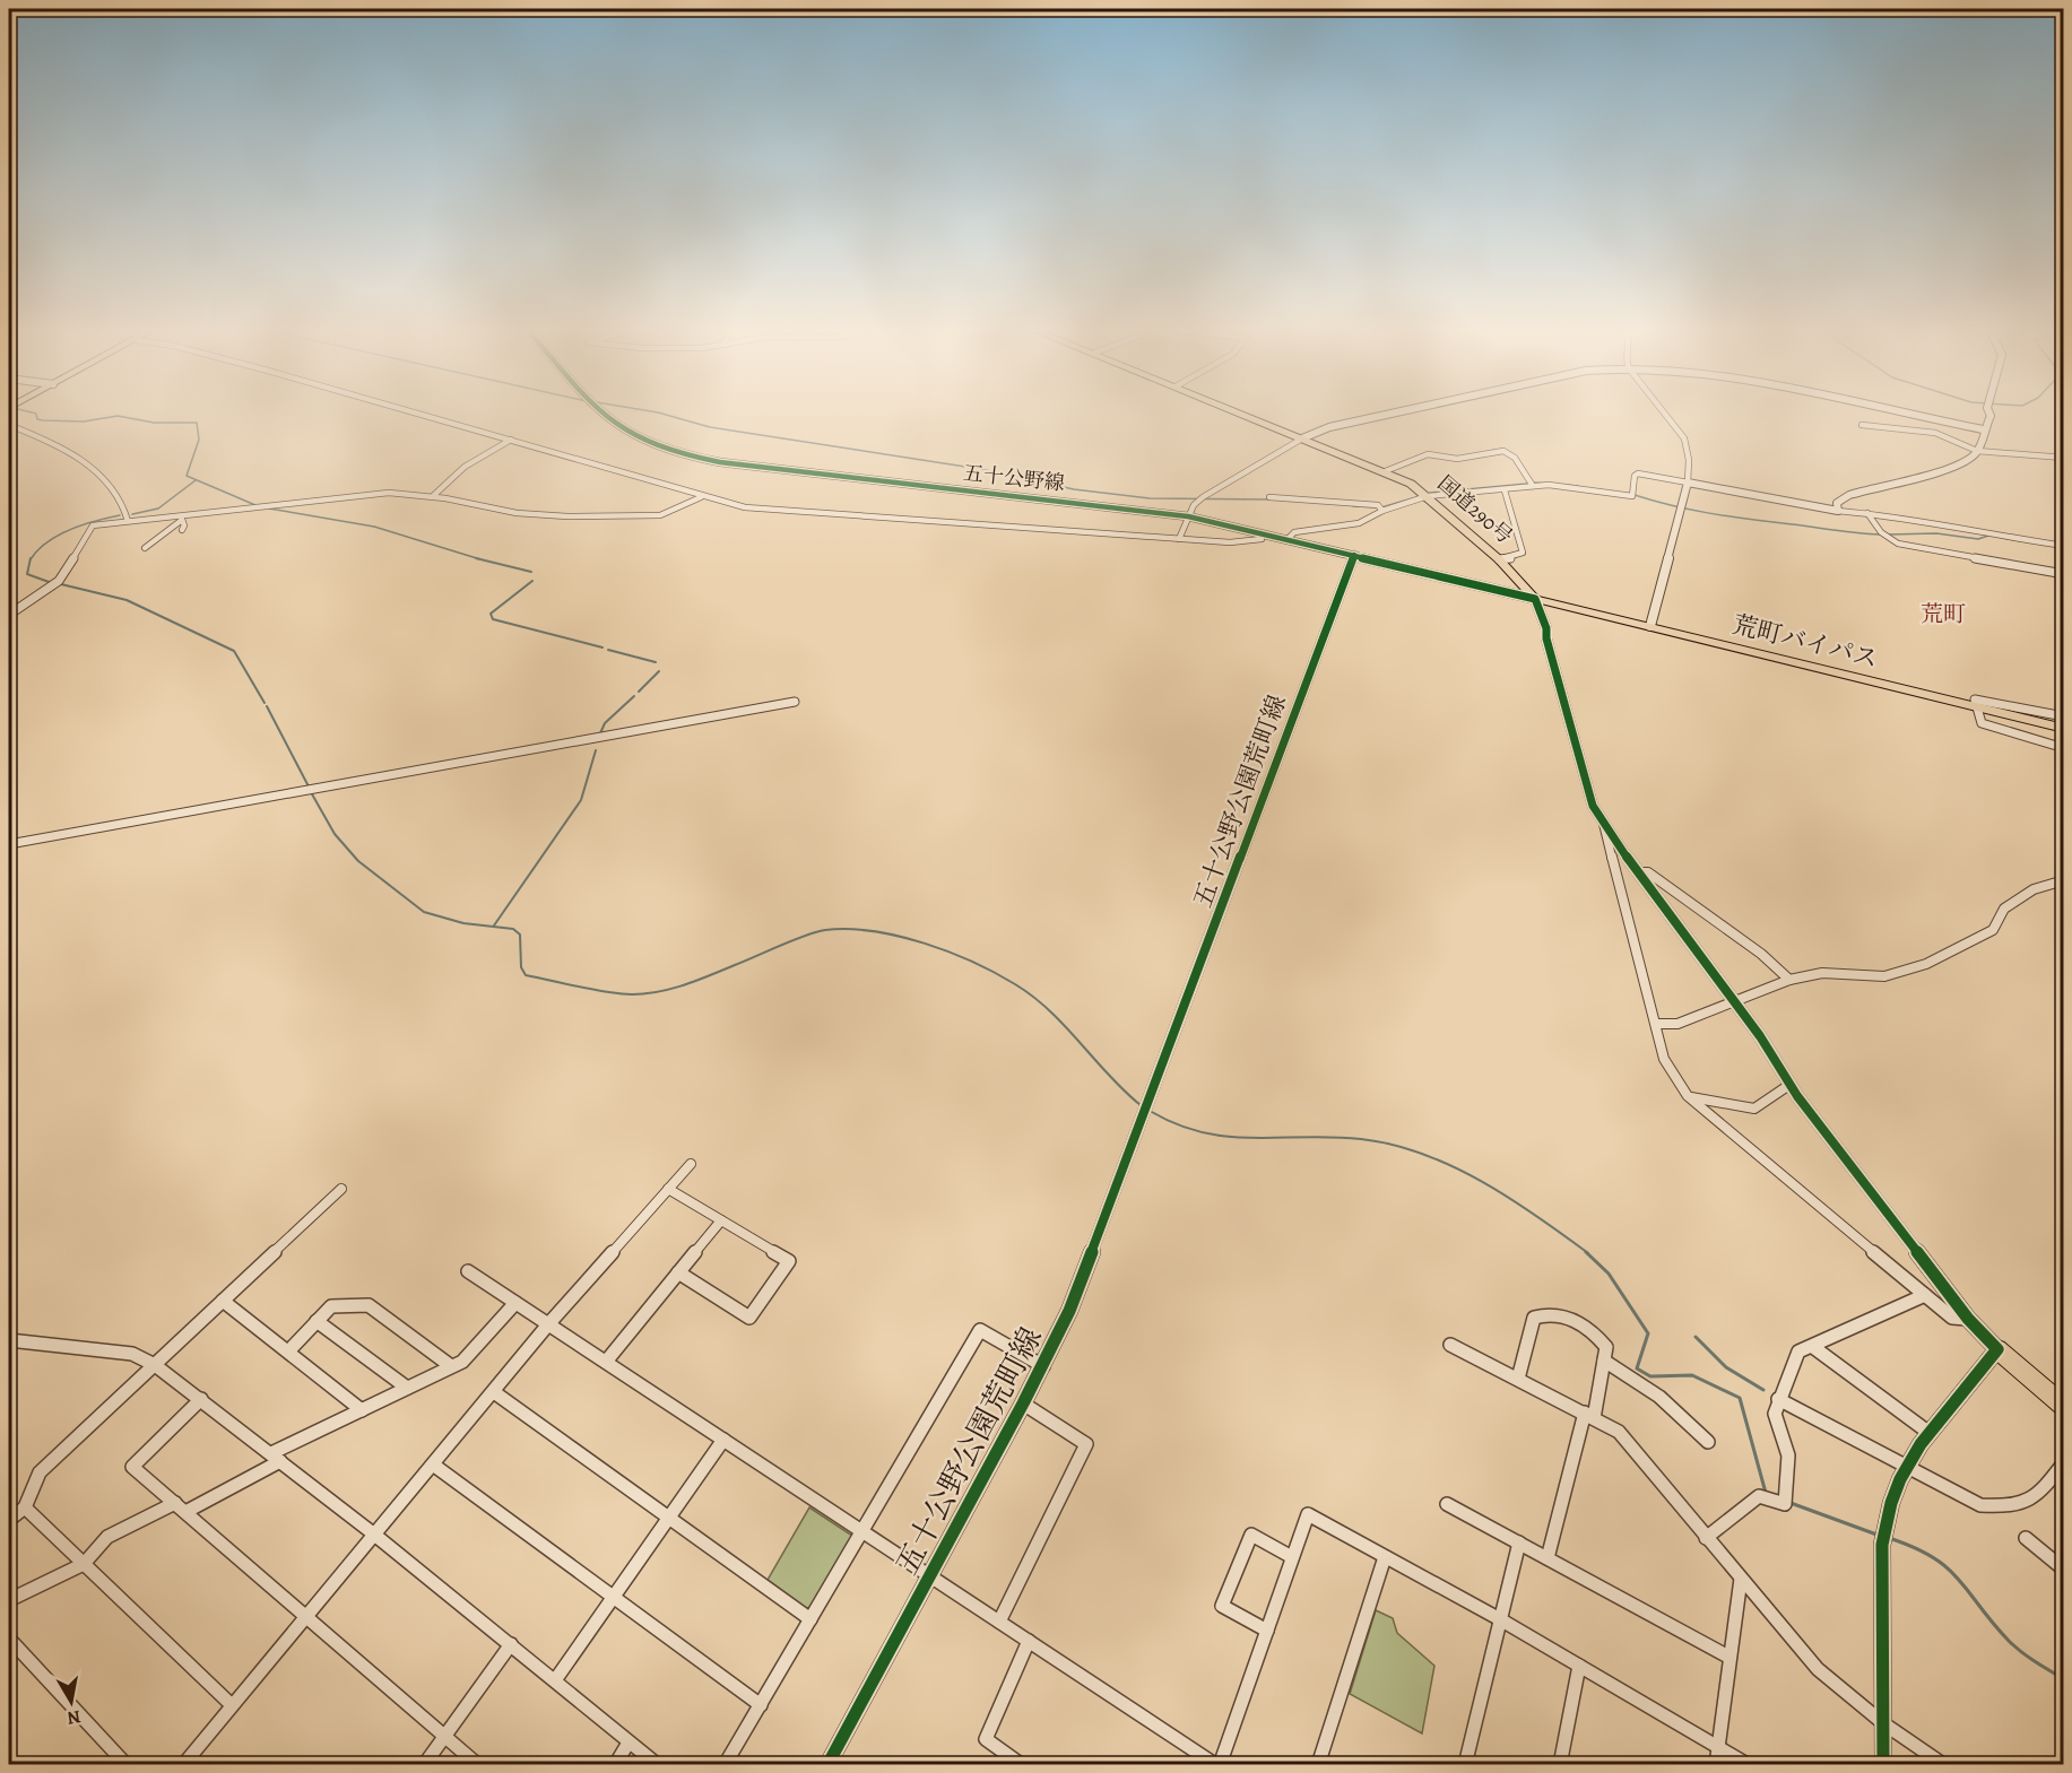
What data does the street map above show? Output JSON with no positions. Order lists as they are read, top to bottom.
{
  "streets": {
    "main road": ["国道290号", "荒町バイパス"],
    "street": ["五十公野線", "五十公野公園荒町線"]
  },
  "crossings": [
    ["五十公野線", "国道290号"],
    ["五十公野線", "荒町バイパス"],
    ["五十公野線", "五十公野公園荒町線"],
    ["国道290号", "荒町バイパス"]
  ],
  "districts": ["荒町"],
  "north": "bottom"
}
